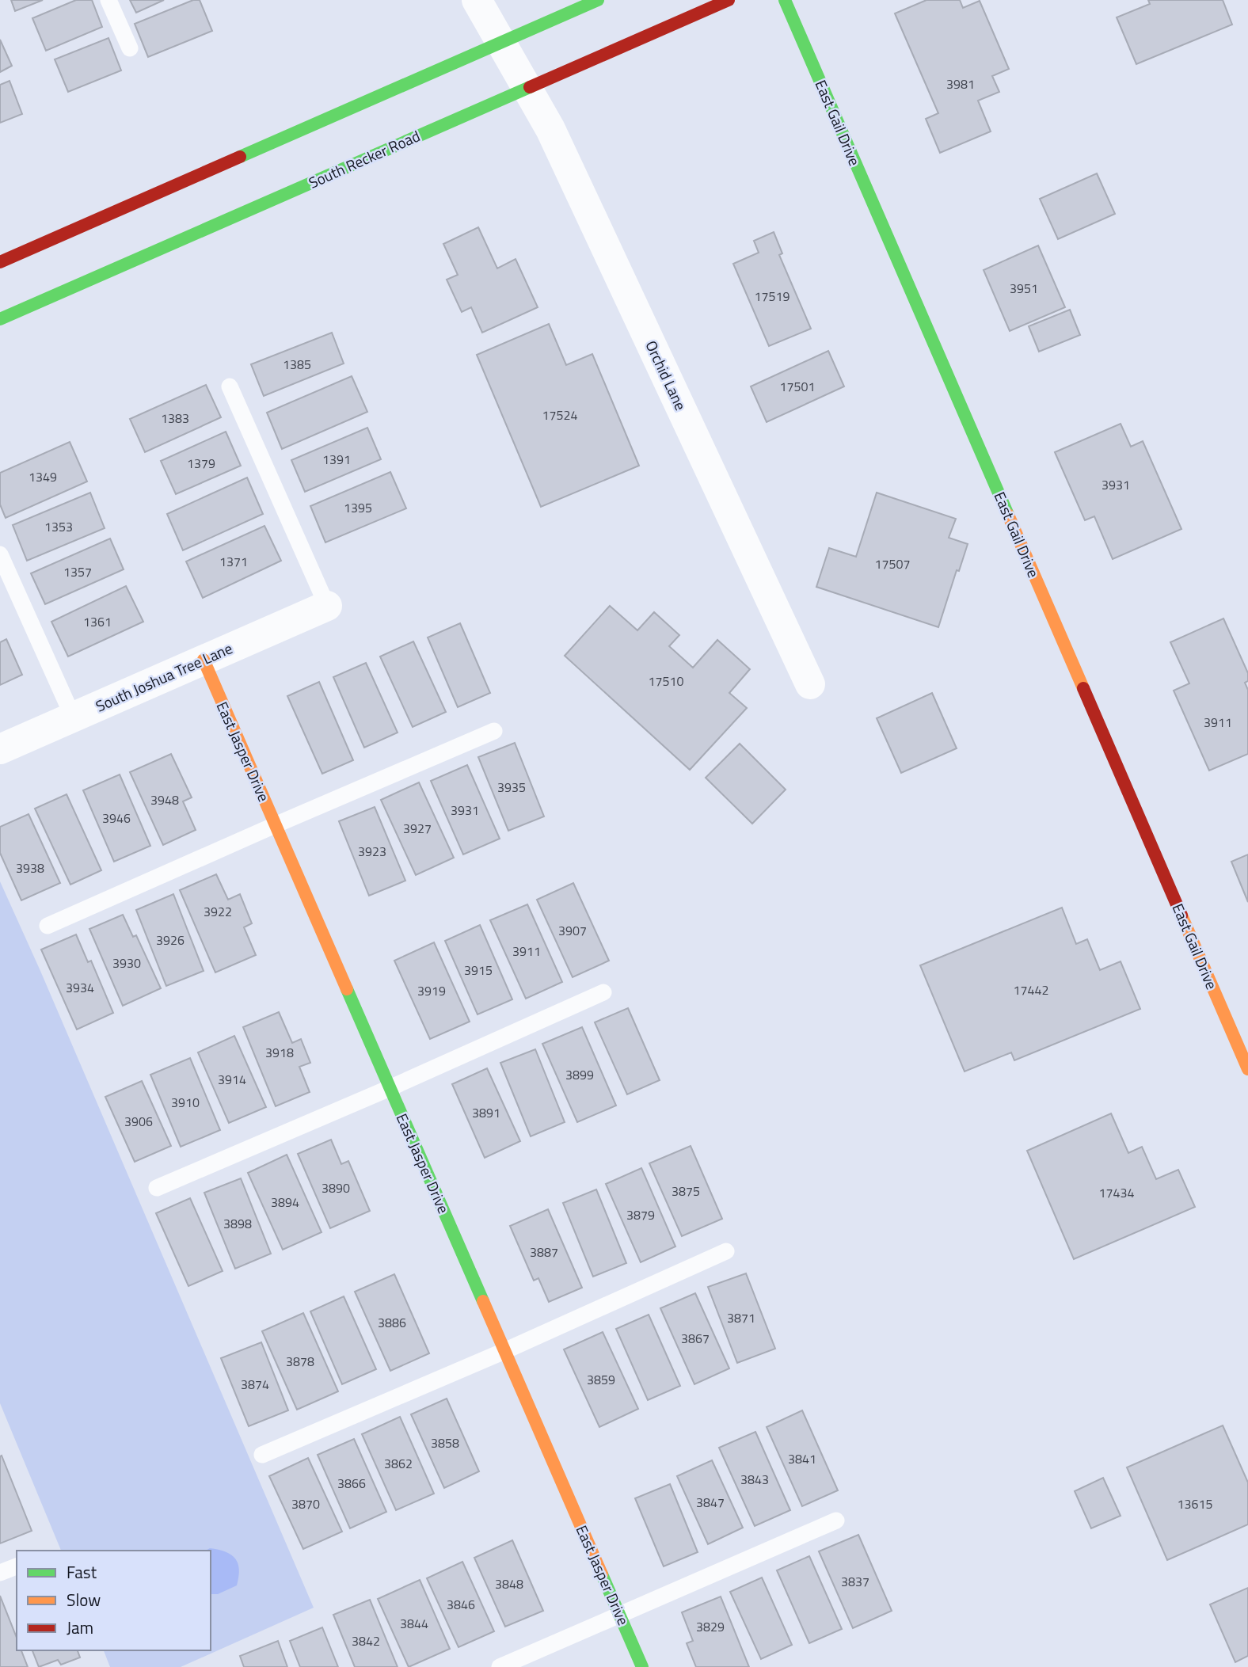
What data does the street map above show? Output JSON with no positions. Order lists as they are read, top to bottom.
{
  "streets": {
    "street": [
      "East Gail Drive",
      "South Recker Road",
      "Orchid Lane",
      "South Joshua Tree Lane",
      "East Jasper Drive"
    ]
  },
  "crossings": [
    ["South Recker Road", "Orchid Lane"],
    ["South Joshua Tree Lane", "East Jasper Drive"]
  ],
  "house_numbers": [
    "3981",
    "3951",
    "17519",
    "1385",
    "17501",
    "17524",
    "1383",
    "1391",
    "1379",
    "1349",
    "3931",
    "1395",
    "1353",
    "1371",
    "17507",
    "1357",
    "1361",
    "17510",
    "3911",
    "3935",
    "3948",
    "3931",
    "3946",
    "3927",
    "3923",
    "3938",
    "3922",
    "3907",
    "3926",
    "3911",
    "3930",
    "3915",
    "3934",
    "17442",
    "3919",
    "3918",
    "3899",
    "3914",
    "3910",
    "3891",
    "3906",
    "3890",
    "3875",
    "17434",
    "3894",
    "3879",
    "3898",
    "3887",
    "3871",
    "3886",
    "3867",
    "3878",
    "3859",
    "3874",
    "3858",
    "3841",
    "3862",
    "3843",
    "3866",
    "3847",
    "3870",
    "13615",
    "3837",
    "3848",
    "3846",
    "3844",
    "3829",
    "3842"
  ],
  "legend": ["Fast", "Slow", "Jam"]
}
